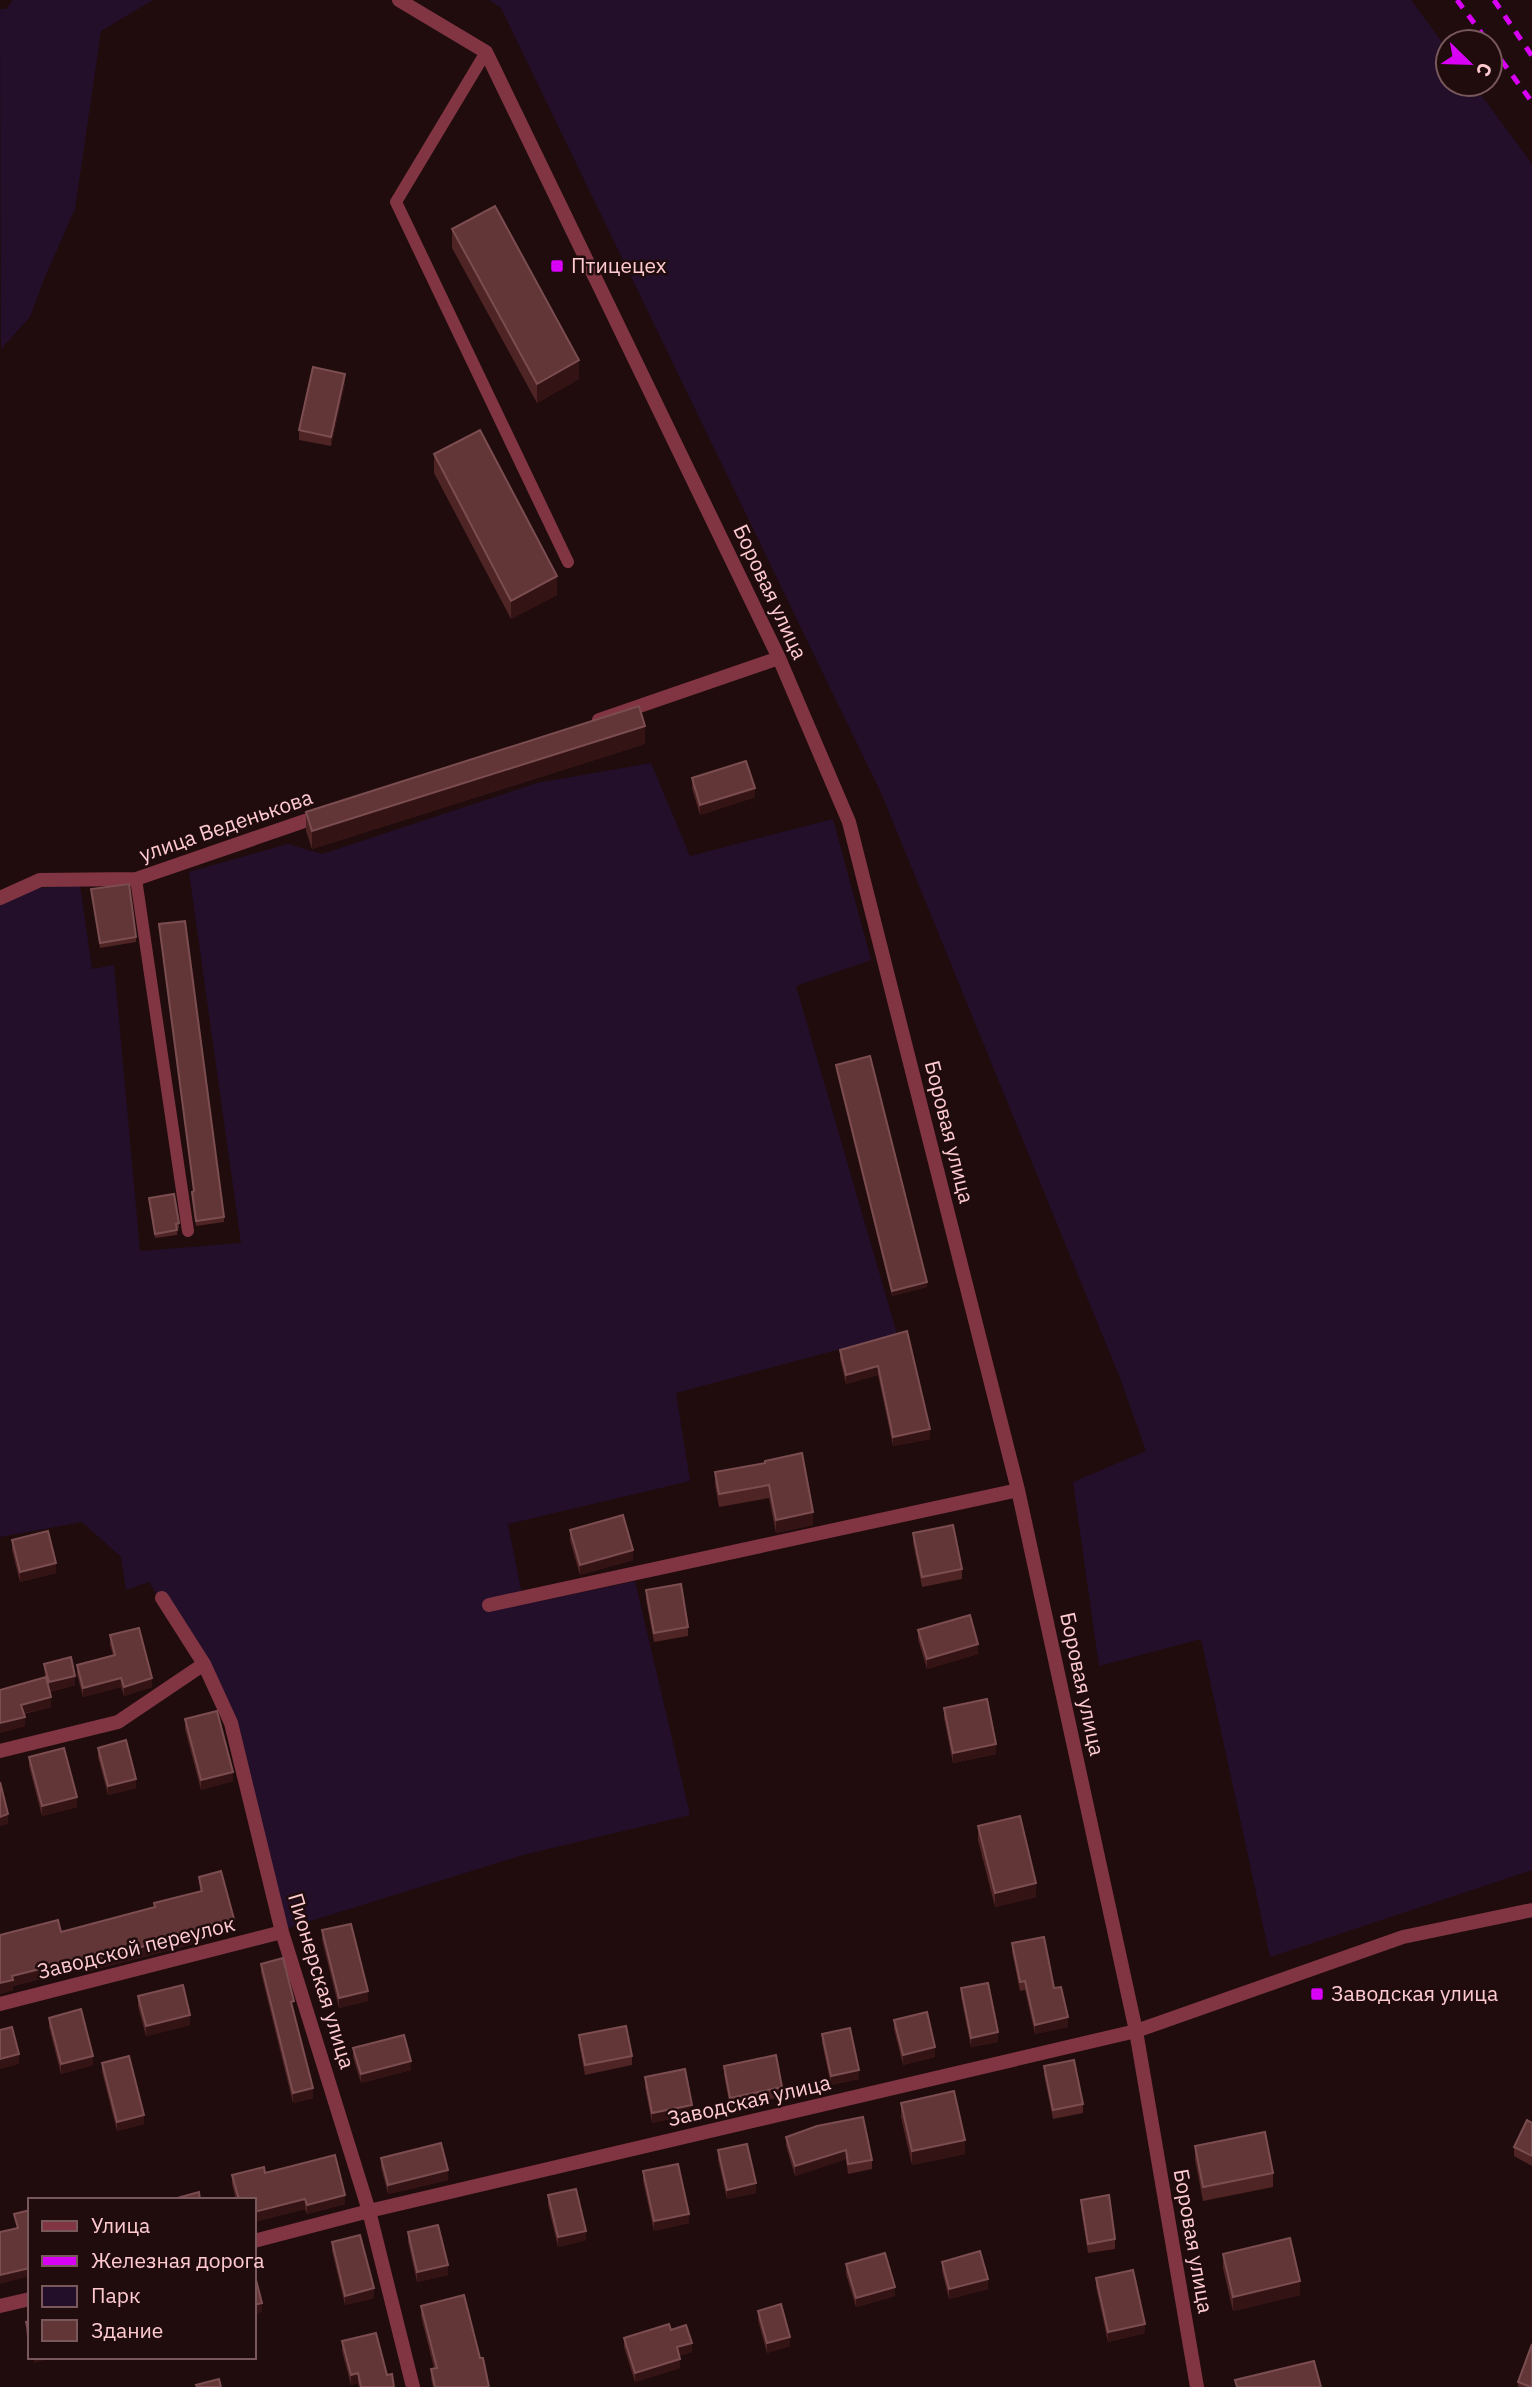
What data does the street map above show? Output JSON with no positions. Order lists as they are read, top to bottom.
{
  "streets": {
    "street": [
      "Боровая улица",
      "улица Веденькова",
      "Заводской переулок",
      "Пионерская улица",
      "Заводская улица"
    ]
  },
  "crossings": [
    ["Боровая улица", "Заводская улица"],
    ["Заводской переулок", "Пионерская улица"],
    ["Пионерская улица", "Заводская улица"]
  ],
  "places": {
    "transit": ["Птицецех", "Заводская улица"]
  },
  "legend": [
    "Улица",
    "Железная дорога",
    "Парк",
    "Здание"
  ],
  "north": "bottom right"
}
